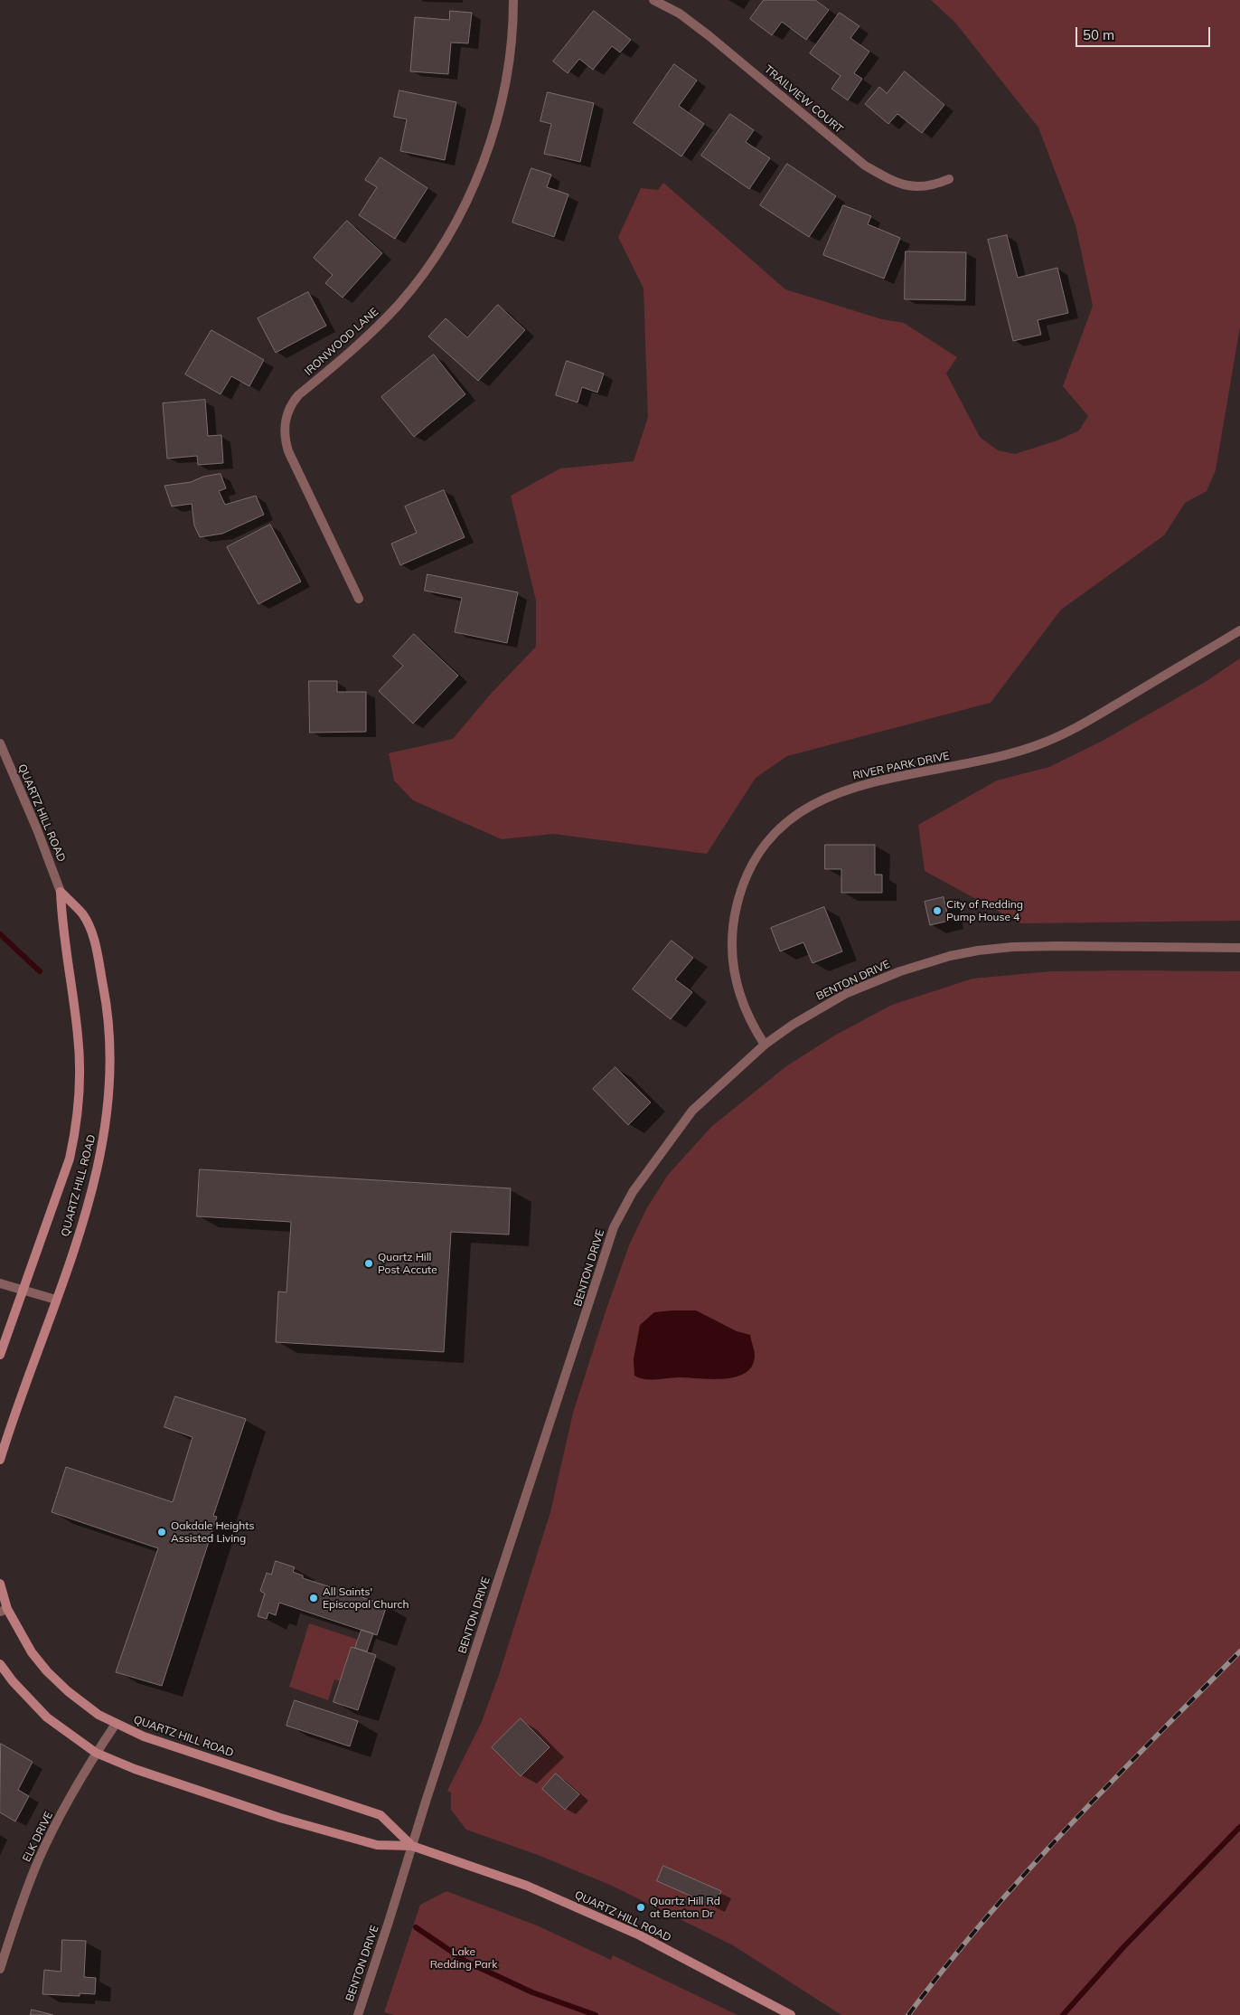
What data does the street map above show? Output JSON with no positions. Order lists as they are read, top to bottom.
{
  "streets": {
    "main road": ["QUARTZ HILL ROAD"],
    "street": [
      "TRAILVIEW COURT",
      "IRONWOOD LANE",
      "RIVER PARK DRIVE",
      "BENTON DRIVE",
      "ELK DRIVE"
    ]
  },
  "crossings": [
    ["RIVER PARK DRIVE", "BENTON DRIVE"],
    ["QUARTZ HILL ROAD", "BENTON DRIVE"],
    ["QUARTZ HILL ROAD", "ELK DRIVE"]
  ],
  "parks": ["Lake Redding Park"],
  "places": [
    "City of Redding Pump House 4",
    "Quartz Hill Post Accute",
    "Oakdale Heights Assisted Living",
    "All Saints' Episcopal Church",
    "Quartz Hill Rd at Benton Dr"
  ],
  "scale_bar": "50 m"
}
